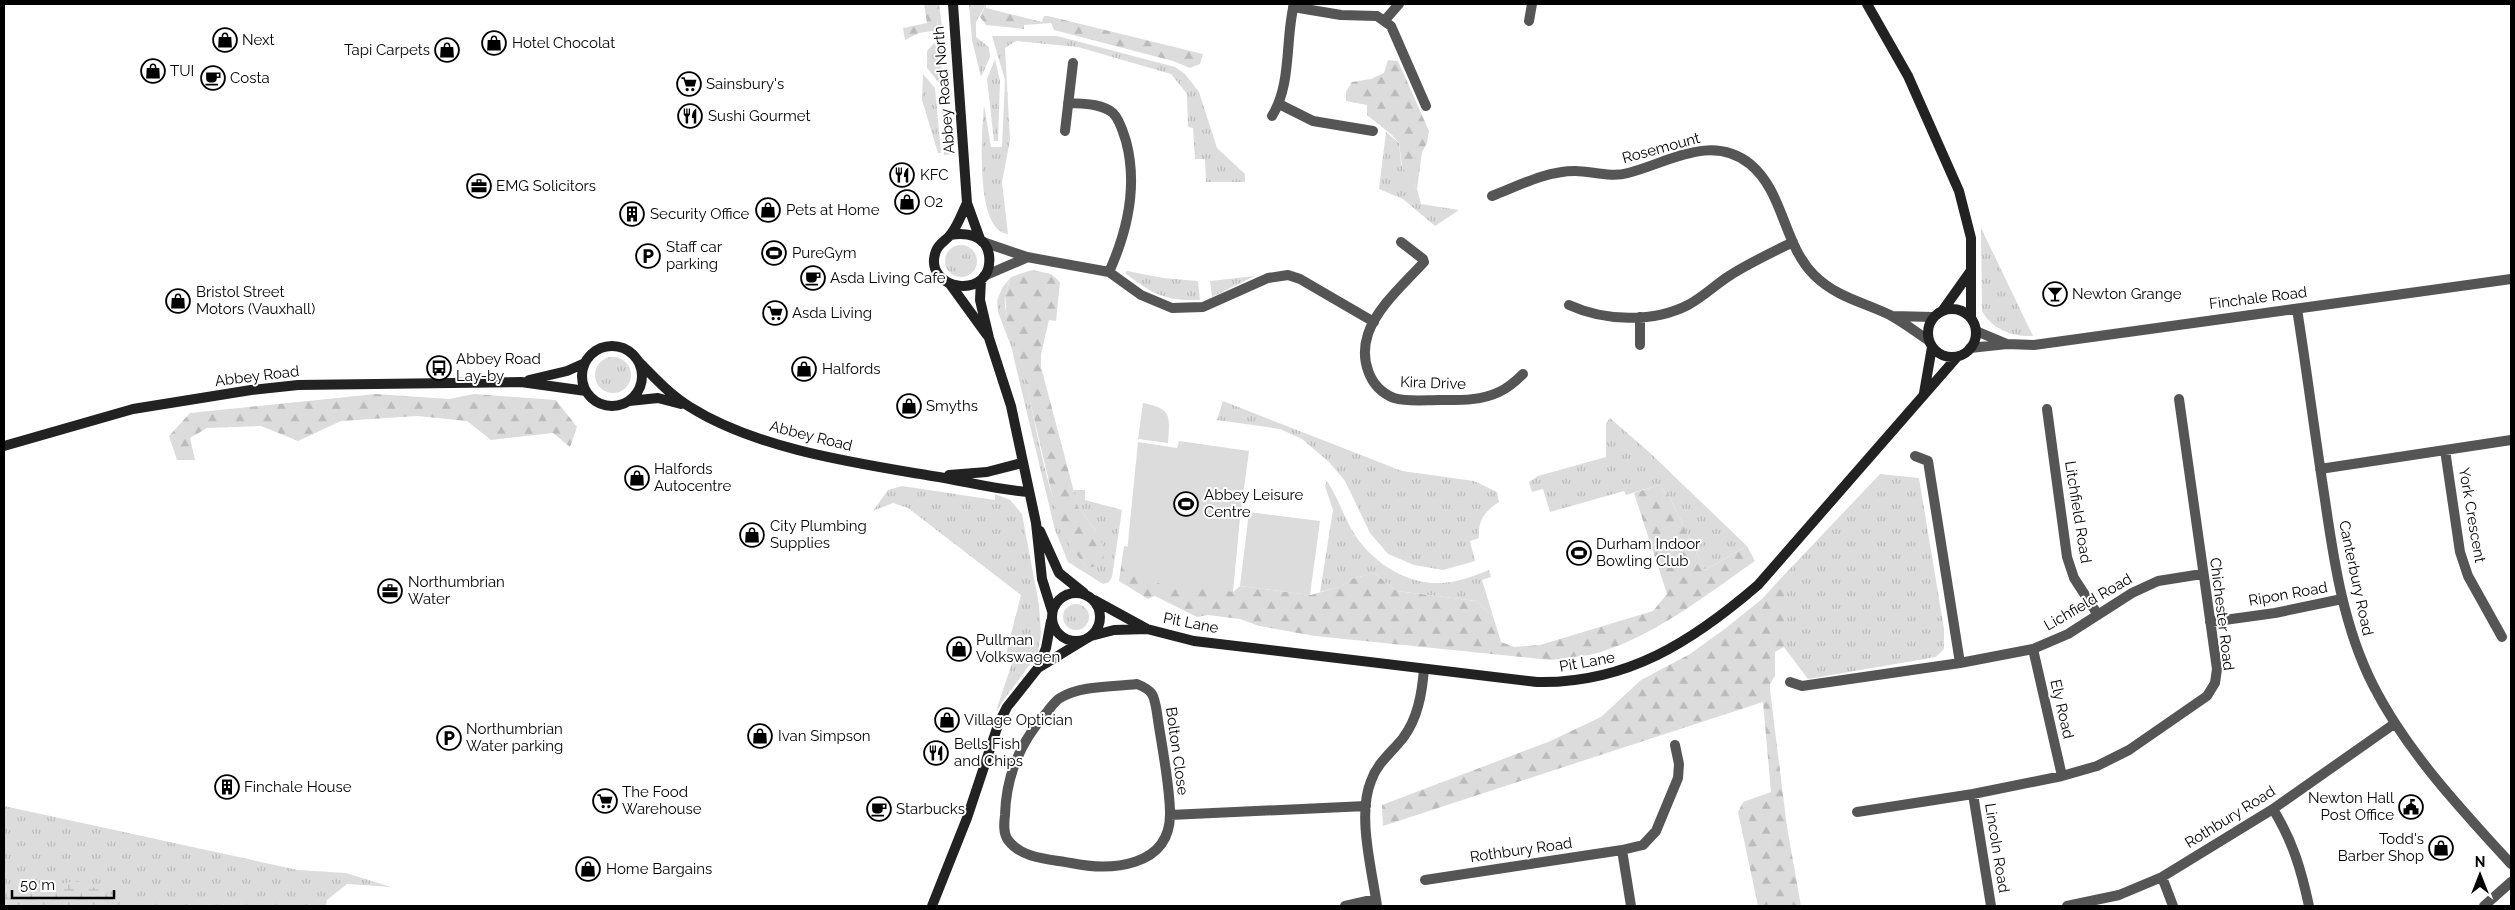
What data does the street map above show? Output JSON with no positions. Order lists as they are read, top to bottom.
{
  "streets": {
    "street": [
      "Abbey Road North",
      "Rosemount",
      "Finchale Road",
      "Abbey Road",
      "Kira Drive",
      "Litchfield Road",
      "York Crescent",
      "Canterbury Road",
      "Ripon Road",
      "Lichfield Road",
      "Chichester Road",
      "Pit Lane",
      "Ely Road",
      "Bolton Close",
      "Rothbury Road",
      "Lincoln Road"
    ]
  },
  "crossings": [
    ["Rosemount", "Finchale Road"],
    ["Rosemount", "Pit Lane"],
    ["Finchale Road", "Canterbury Road"],
    ["Finchale Road", "Pit Lane"],
    ["Litchfield Road", "Lichfield Road"],
    ["York Crescent", "Canterbury Road"],
    ["Canterbury Road", "Ripon Road"],
    ["Canterbury Road", "Rothbury Road"],
    ["Ripon Road", "Chichester Road"],
    ["Lichfield Road", "Chichester Road"],
    ["Lichfield Road", "Ely Road"],
    ["Chichester Road", "Ely Road"],
    ["Chichester Road", "Lincoln Road"]
  ],
  "places": {
    "shop": [
      "Next",
      "Hotel Chocolat",
      "Tapi Carpets",
      "TUI",
      "O2",
      "Pets at Home",
      "Bristol Street Motors (Vauxhall)",
      "Halfords",
      "Smyths",
      "Halfords Autocentre",
      "City Plumbing Supplies",
      "Pullman Volkswagen",
      "Village Optician",
      "Ivan Simpson",
      "Todd's Barber Shop",
      "Home Bargains"
    ],
    "cafe": ["Costa", "Asda Living Cafe", "Starbucks"],
    "supermarket": ["Sainsbury's", "Asda Living", "The Food Warehouse"],
    "restaurant": ["Sushi Gourmet", "KFC", "Bells Fish and Chips"],
    "office": ["EMG Solicitors", "Northumbrian Water"],
    "building": ["Security Office", "Finchale House"],
    "sports": ["PureGym", "Abbey Leisure Centre", "Durham Indoor Bowling Club"],
    "parking": ["Staff car parking", "Northumbrian Water parking"],
    "bar": ["Newton Grange"],
    "bus stop": ["Abbey Road Lay-by"],
    "public building": ["Newton Hall Post Office"]
  },
  "scale_bar": "50 m",
  "north": "top"
}
